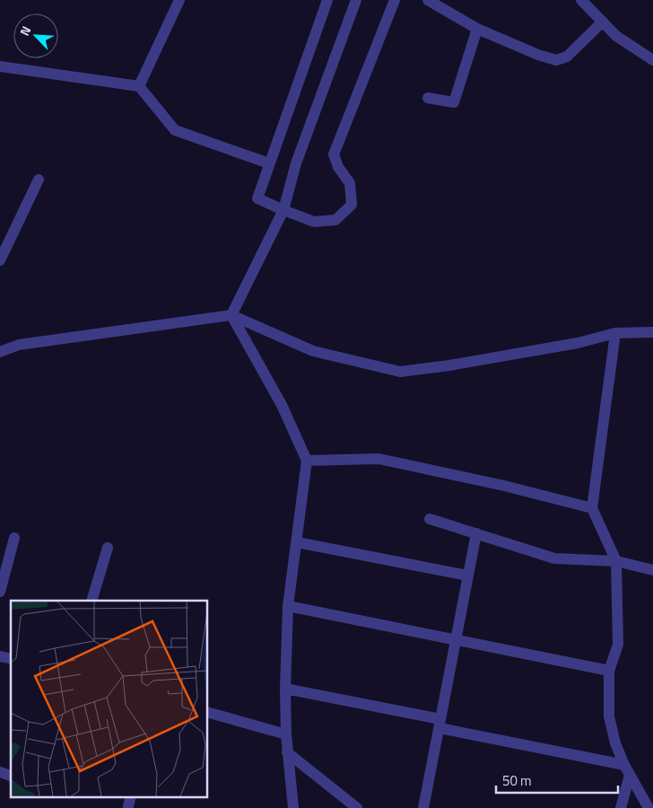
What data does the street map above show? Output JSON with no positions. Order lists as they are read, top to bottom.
{
  "scale_bar": "50 m",
  "north": "top left"
}
